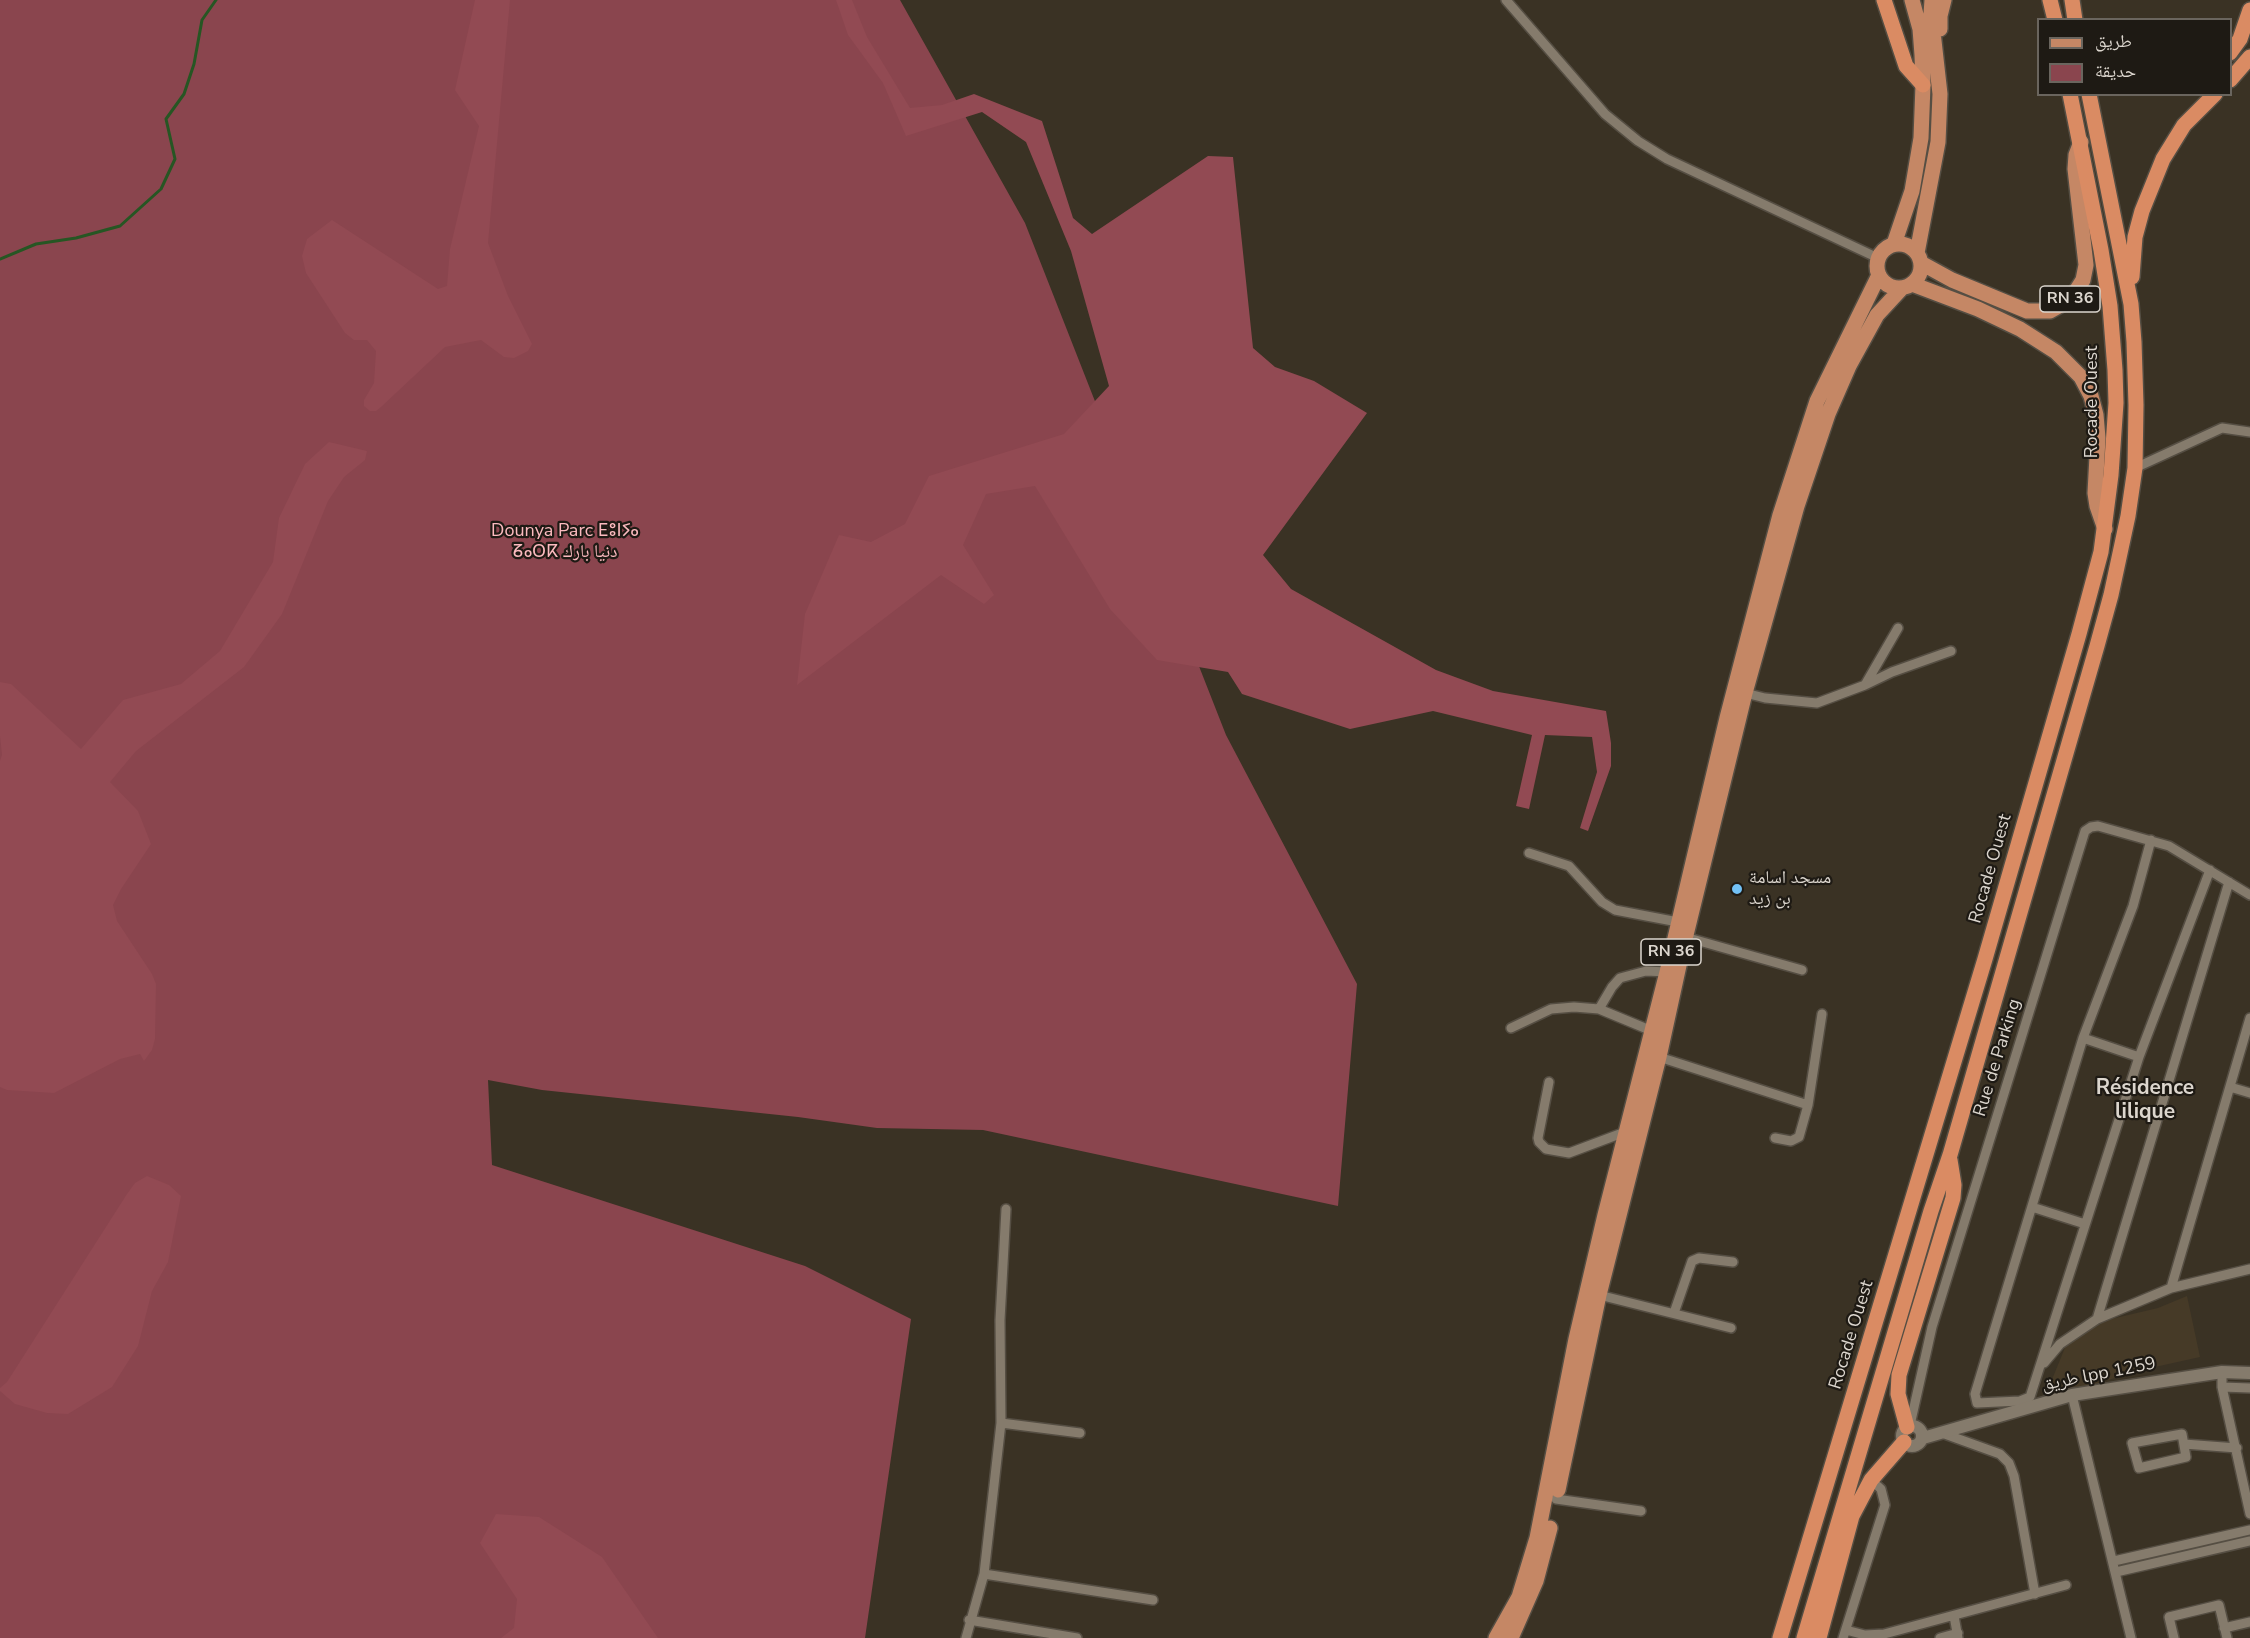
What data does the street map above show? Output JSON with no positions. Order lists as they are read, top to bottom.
{
  "streets": {
    "highway": ["Rocade Ouest"],
    "main road": ["RN 36"],
    "street": ["Rue de Parking", "طريق lpp 1259"]
  },
  "crossings": [
    ["RN 36", "Rocade Ouest"],
    ["Rue de Parking", "طريق lpp 1259"]
  ],
  "districts": ["Résidence lilique"],
  "parks": ["Dounya Parc ⴹⵓⵏⵢⴰ ⵒⴰⵔⴽ دنيا بارك"],
  "places": ["مسجد اسامة بن زيد"],
  "legend": ["طريق", "حديقة"]
}
